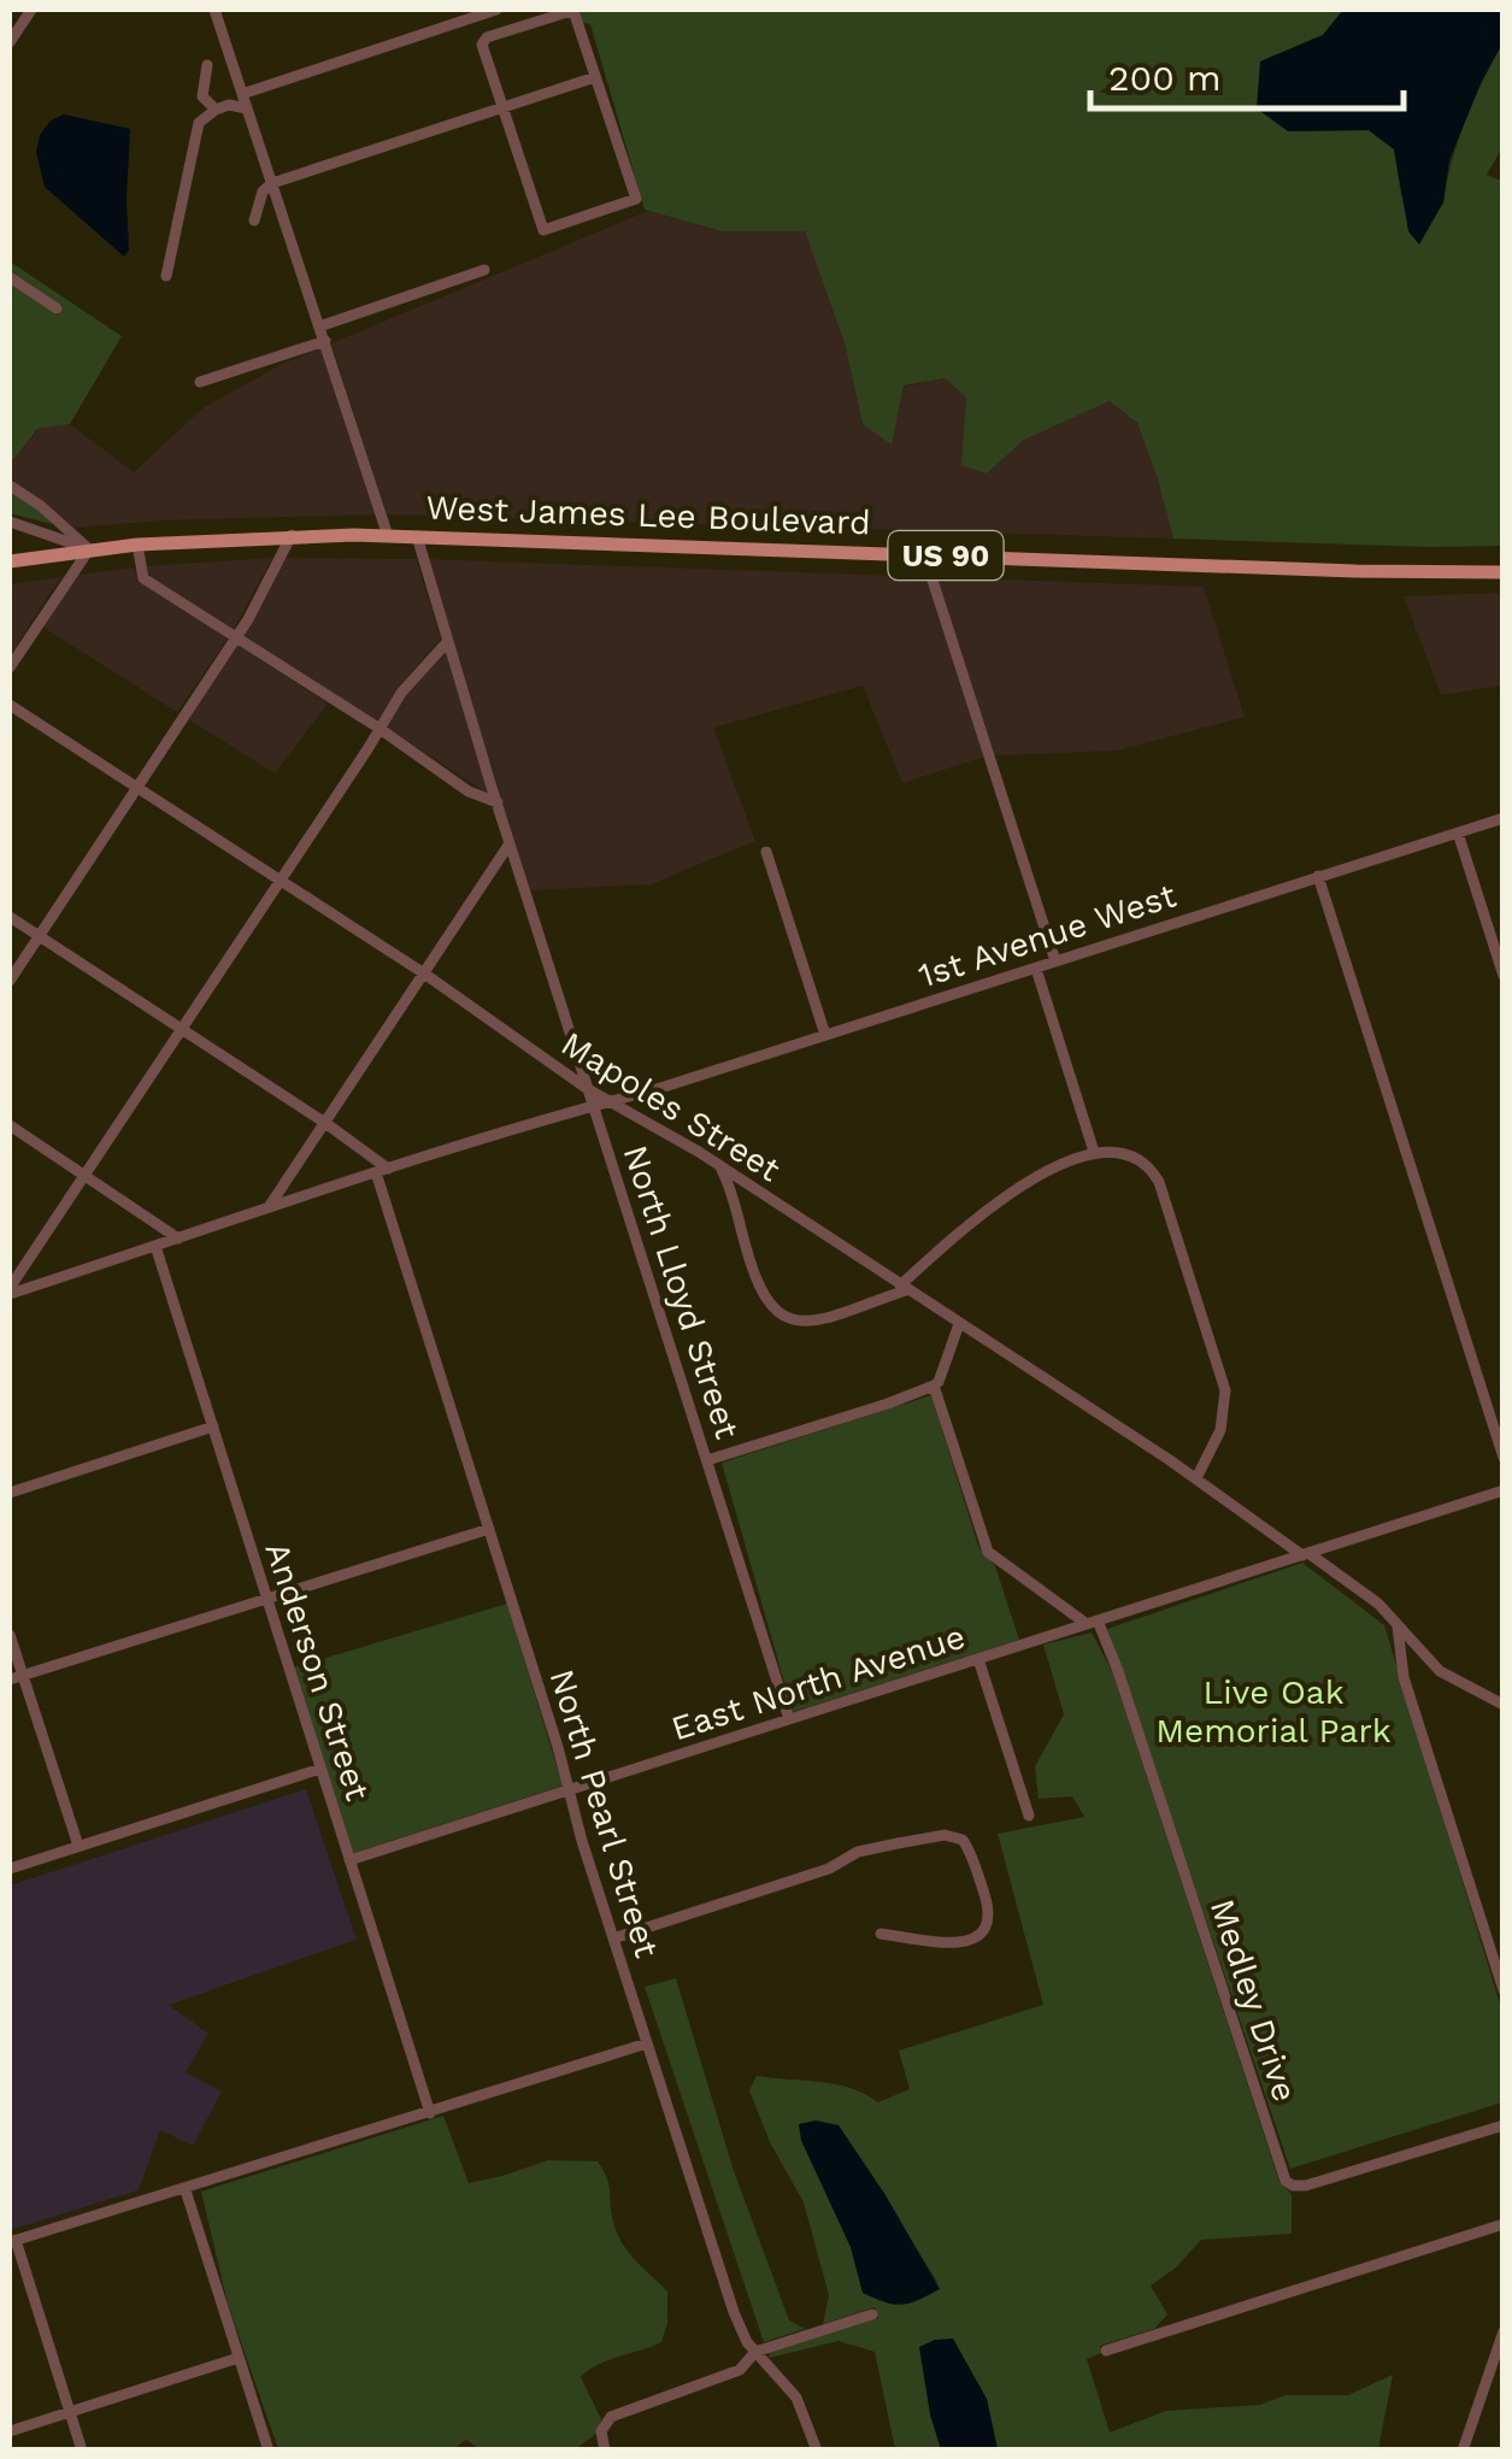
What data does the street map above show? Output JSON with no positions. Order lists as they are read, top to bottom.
{
  "streets": {
    "main road": ["West James Lee Boulevard", "US 90"],
    "street": [
      "1st Avenue West",
      "Mapoles Street",
      "North Lloyd Street",
      "Anderson Street",
      "East North Avenue",
      "North Pearl Street",
      "Medley Drive"
    ]
  },
  "crossings": [
    ["West James Lee Boulevard", "North Lloyd Street"],
    ["1st Avenue West", "Mapoles Street"],
    ["1st Avenue West", "North Lloyd Street"],
    ["1st Avenue West", "Anderson Street"],
    ["1st Avenue West", "North Pearl Street"],
    ["Mapoles Street", "North Lloyd Street"],
    ["Mapoles Street", "East North Avenue"],
    ["North Lloyd Street", "East North Avenue"],
    ["Anderson Street", "East North Avenue"],
    ["East North Avenue", "North Pearl Street"],
    ["East North Avenue", "Medley Drive"]
  ],
  "parks": ["Live Oak Memorial Park"],
  "scale_bar": "200 m"
}
